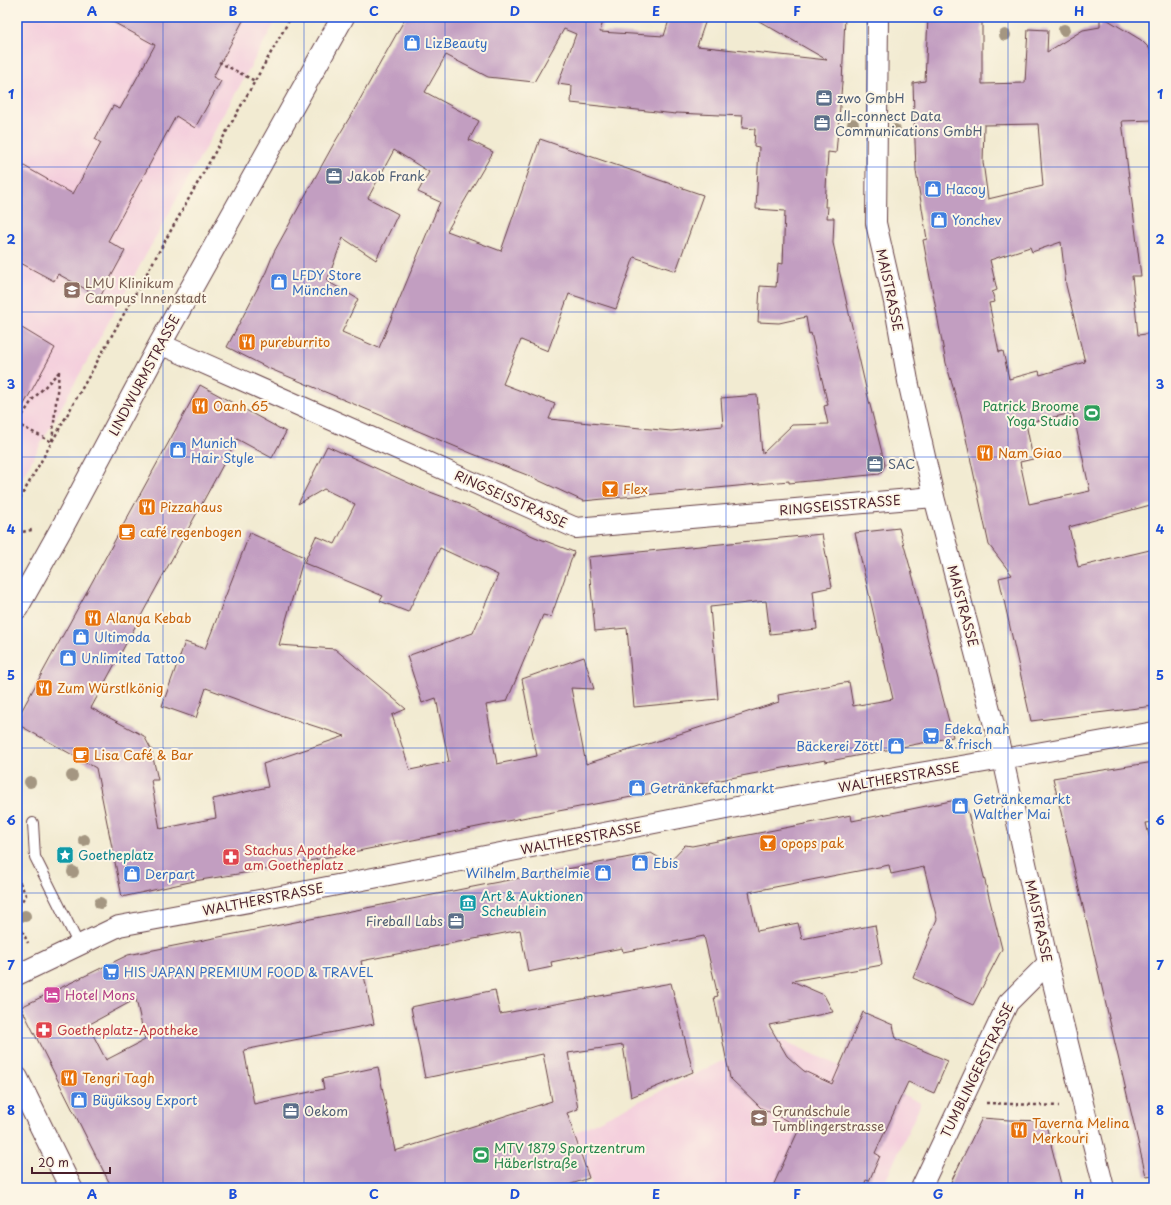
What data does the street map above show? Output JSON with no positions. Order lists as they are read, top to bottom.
{
  "streets": {
    "main road": ["LINDWURMSTRASSE"],
    "street": [
      "MAISTRASSE",
      "RINGSEISSTRASSE",
      "WALTHERSTRASSE",
      "TUMBLINGERSTRASSE"
    ]
  },
  "crossings": [
    ["MAISTRASSE", "RINGSEISSTRASSE"],
    ["MAISTRASSE", "WALTHERSTRASSE"],
    ["MAISTRASSE", "TUMBLINGERSTRASSE"],
    ["LINDWURMSTRASSE", "RINGSEISSTRASSE"]
  ],
  "places": {
    "shop": [
      "LizBeauty",
      "Hacoy",
      "Yonchev",
      "LFDY Store München",
      "Munich Hair Style",
      "Ultimoda",
      "Unlimited Tattoo",
      "Bäckerei Zöttl",
      "Getränkefachmarkt",
      "Getränkemarkt Walther Mai",
      "Ebis",
      "Wilhelm Barthelmie",
      "Derpart",
      "Büyüksoy Export"
    ],
    "office": [
      "zwo GmbH",
      "all-connect Data Communications GmbH",
      "Jakob Frank",
      "SAC",
      "Fireball Labs",
      "Oekom"
    ],
    "school or university": ["LMU Klinikum Campus Innenstadt", "Grundschule Tumblingerstrasse"],
    "restaurant": [
      "pureburrito",
      "Oanh 65",
      "Nam Giao",
      "Pizzahaus",
      "Alanya Kebab",
      "Zum Würstlkönig",
      "Tengri Tagh",
      "Taverna Melina Merkouri"
    ],
    "sports": ["Patrick Broome Yoga Studio", "MTV 1879 Sportzentrum Häberlstraße"],
    "bar": ["Flex", "opops pak"],
    "cafe": ["café regenbogen", "Lisa Café & Bar"],
    "supermarket": ["Edeka nah & frisch", "HIS JAPAN PREMIUM FOOD & TRAVEL"],
    "place": ["Goetheplatz"],
    "pharmacy": ["Stachus Apotheke am Goetheplatz", "Goetheplatz-Apotheke"],
    "museum": ["Art & Auktionen Scheublein"],
    "hotel": ["Hotel Mons"]
  },
  "scale_bar": "20 m",
  "grid": {
    "columns": [
      "A",
      "B",
      "C",
      "D",
      "E",
      "F",
      "G",
      "H"
    ],
    "rows": [
      "1",
      "2",
      "3",
      "4",
      "5",
      "6",
      "7",
      "8"
    ]
  }
}
